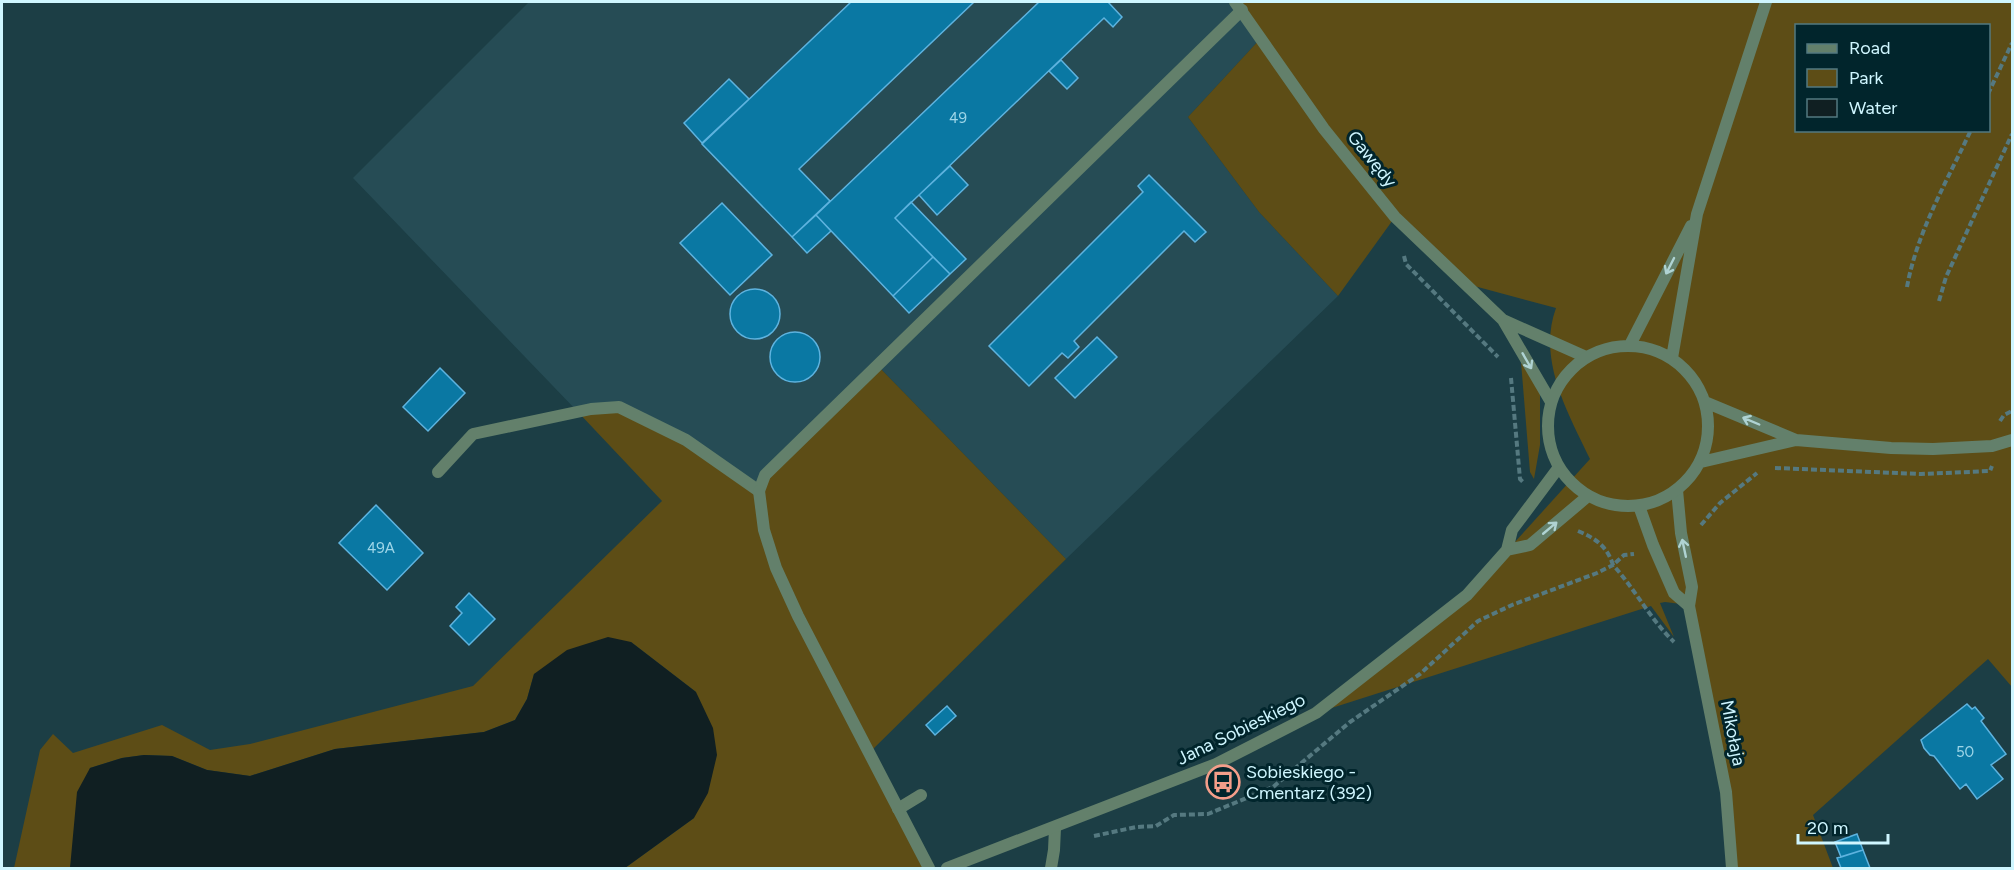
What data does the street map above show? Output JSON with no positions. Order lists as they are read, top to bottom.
{
  "streets": {
    "street": ["Gawędy", "Jana Sobieskiego", "Mikołaja"]
  },
  "crossings": [
    ["Gawędy", "Jana Sobieskiego"],
    ["Gawędy", "Mikołaja"],
    ["Jana Sobieskiego", "Mikołaja"]
  ],
  "places": {
    "bus stop": ["Sobieskiego - Cmentarz (392)"]
  },
  "house_numbers": ["49", "49A", "50"],
  "legend": ["Road", "Park", "Water"],
  "scale_bar": "20 m"
}
